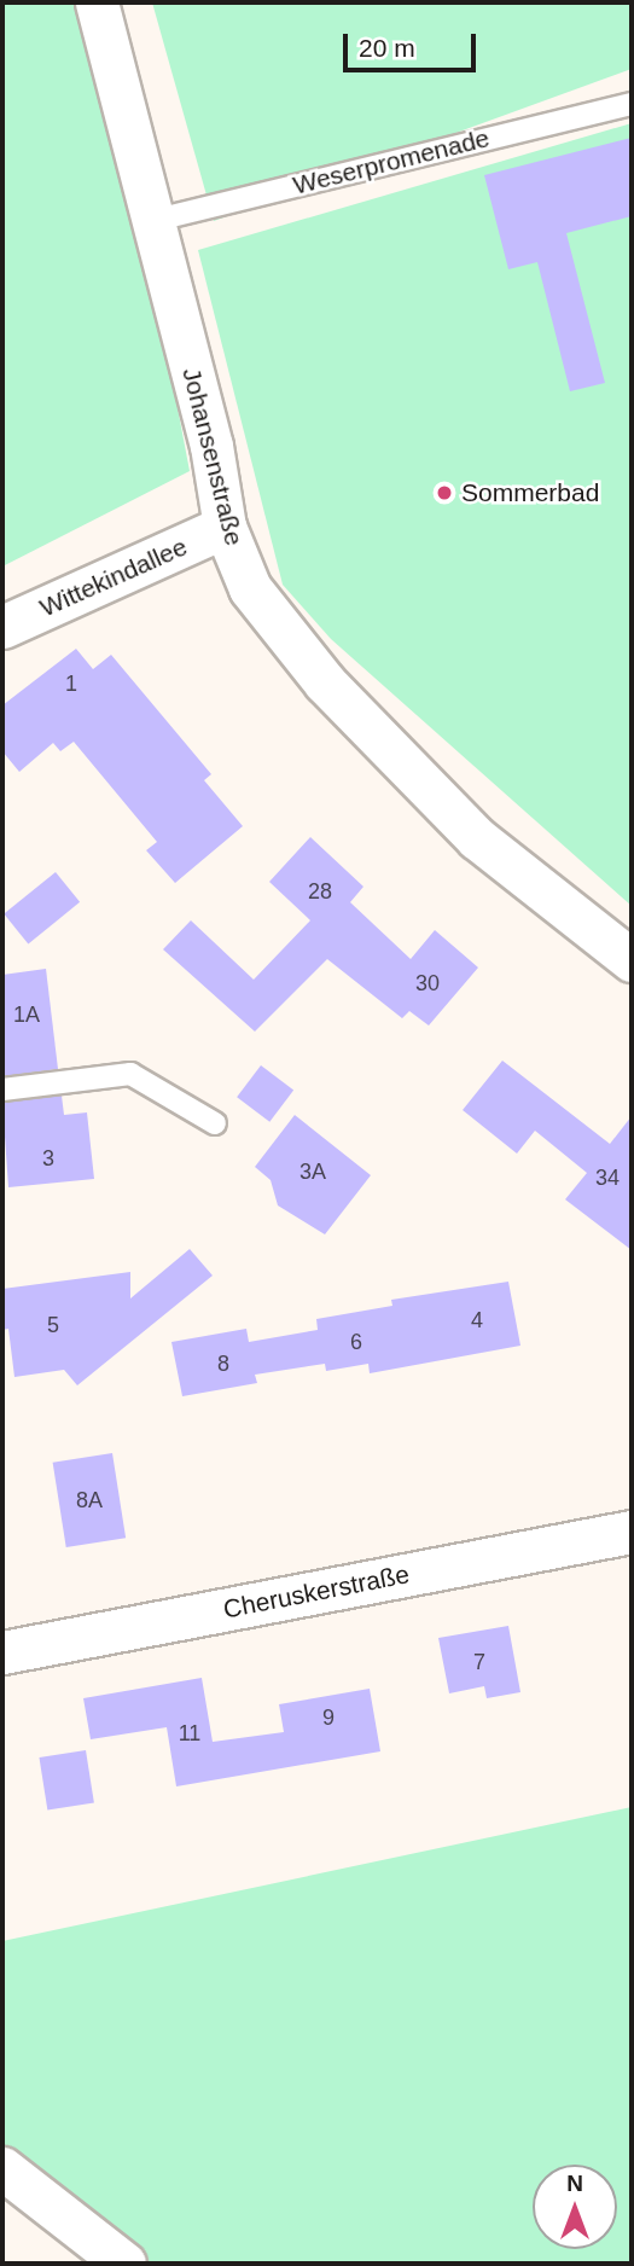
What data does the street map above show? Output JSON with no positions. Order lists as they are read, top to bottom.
{
  "streets": {
    "street": ["Johansenstraße", "Wittekindallee", "Cheruskerstraße"],
    "lane": ["Weserpromenade"]
  },
  "crossings": [
    ["Weserpromenade", "Johansenstraße"],
    ["Johansenstraße", "Wittekindallee"]
  ],
  "places": ["Sommerbad"],
  "house_numbers": [
    "1",
    "28",
    "30",
    "1A",
    "3",
    "3A",
    "34",
    "4",
    "5",
    "6",
    "8",
    "8A",
    "7",
    "9",
    "11"
  ],
  "scale_bar": "20 m",
  "north": "top"
}
